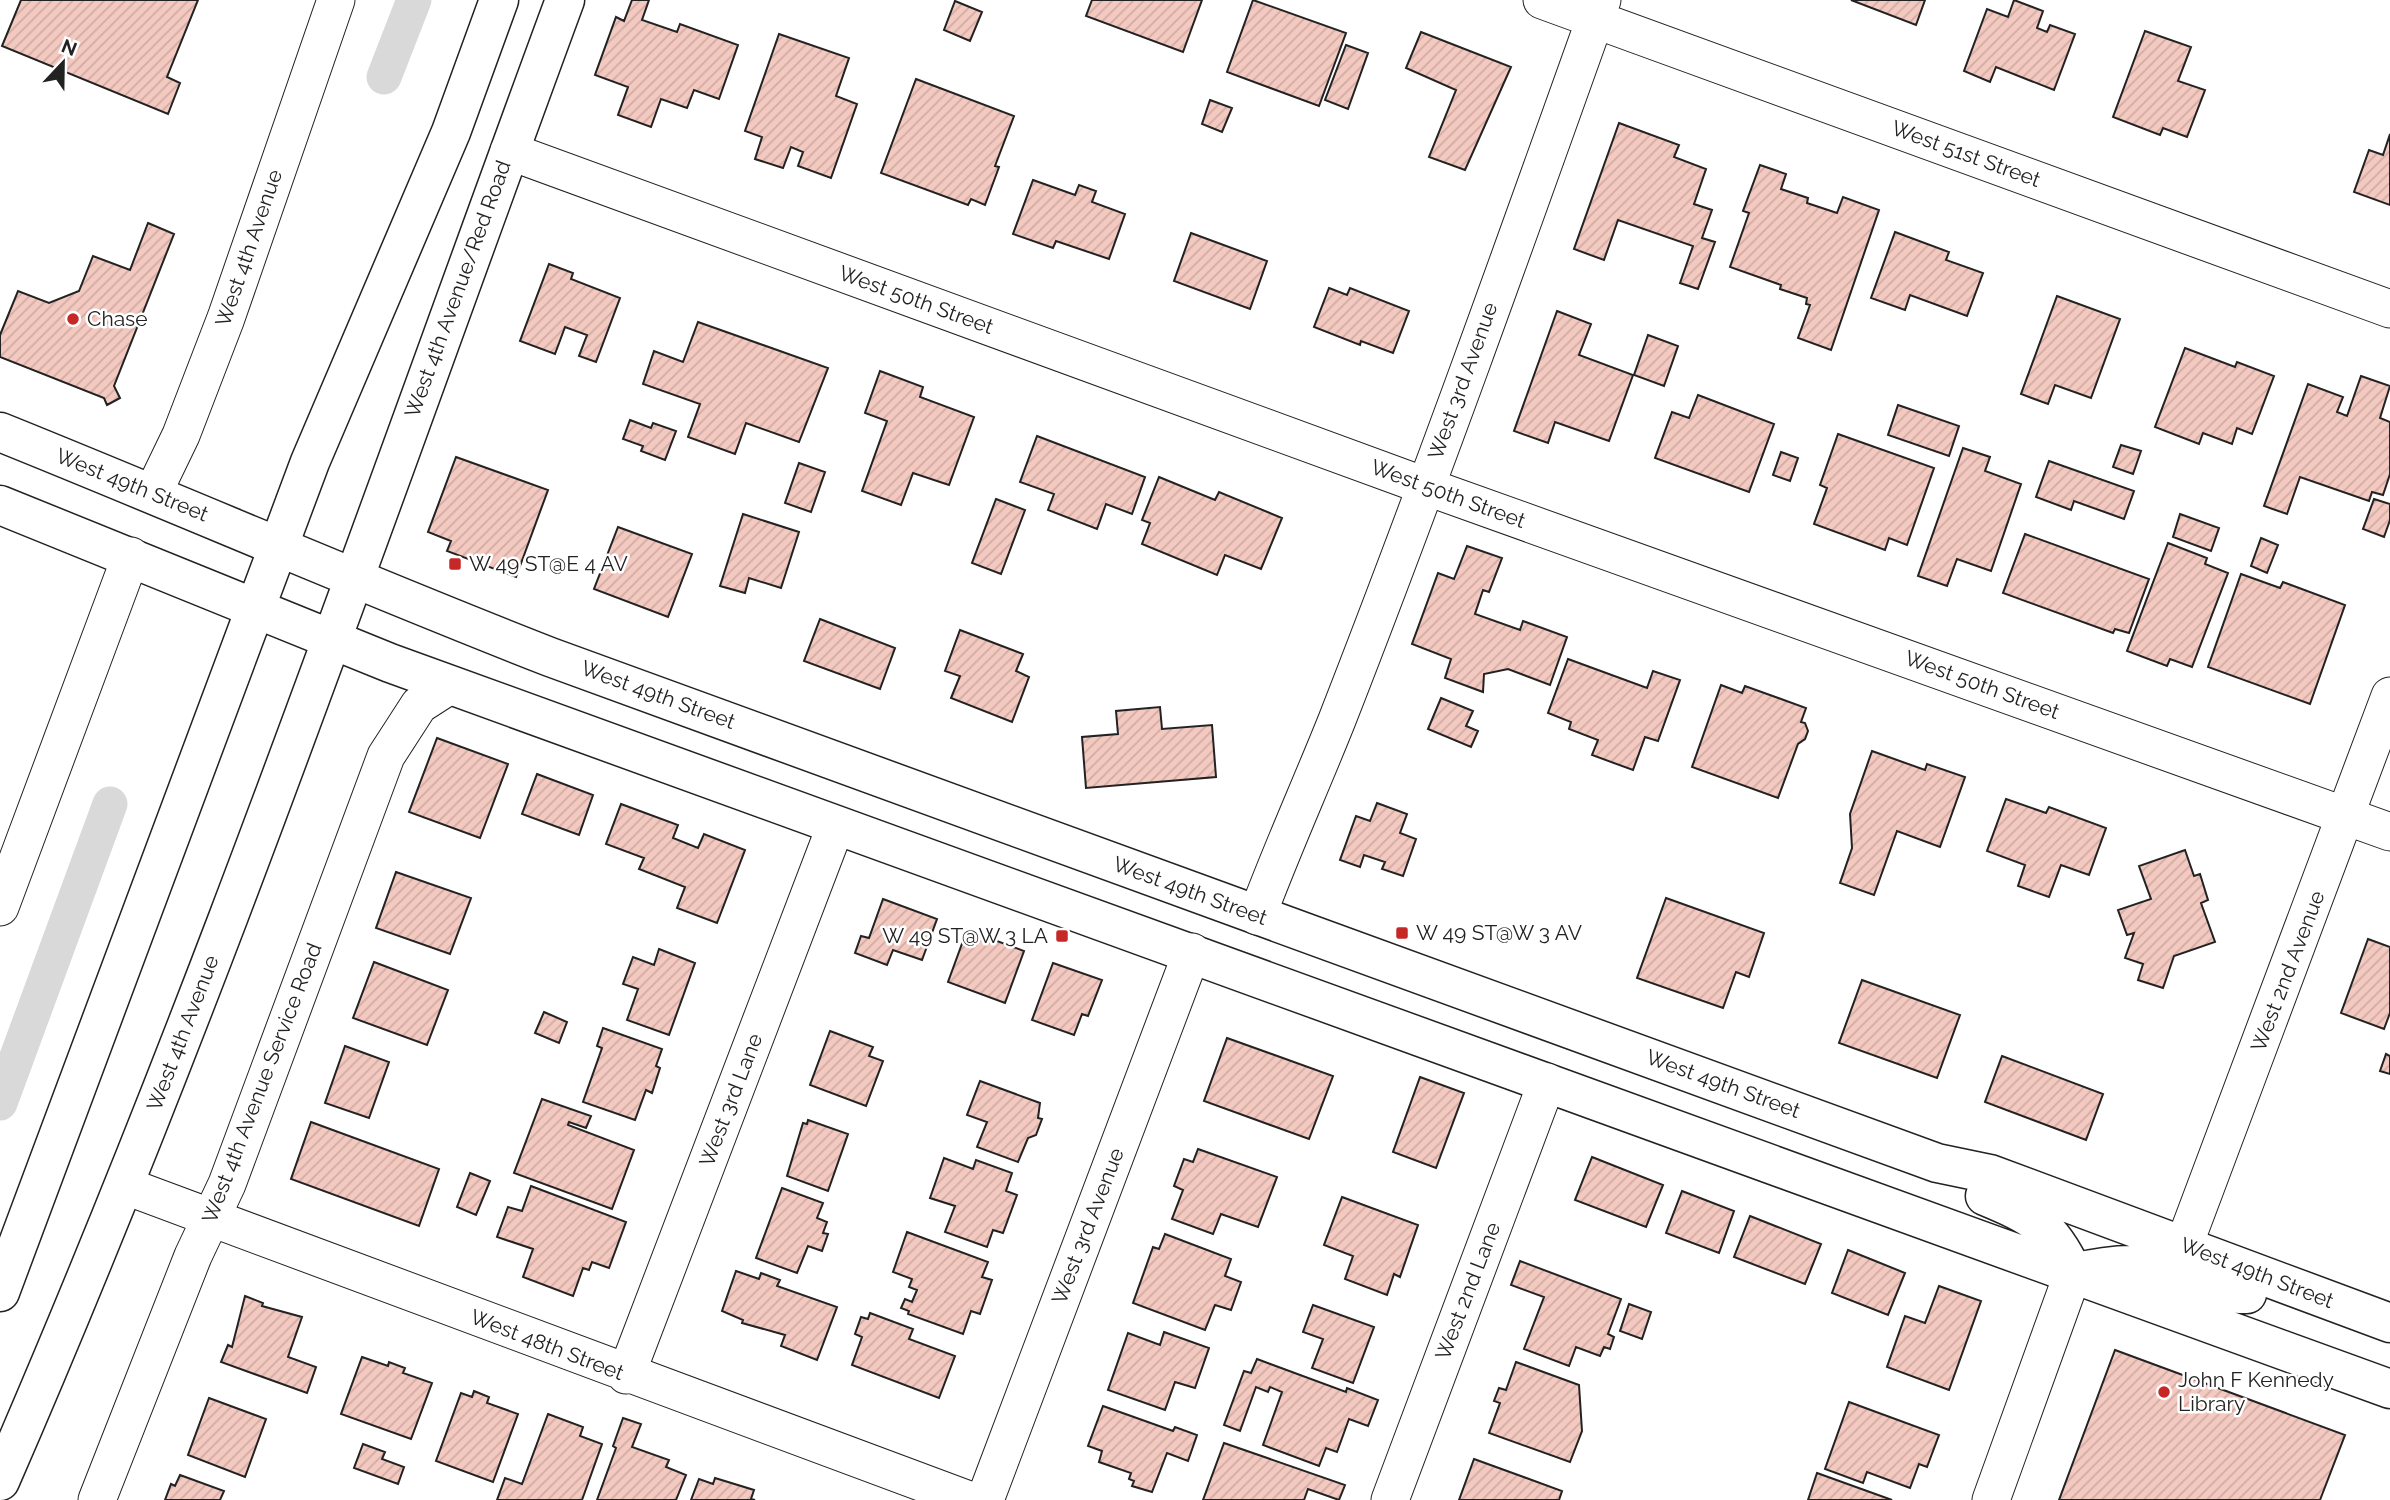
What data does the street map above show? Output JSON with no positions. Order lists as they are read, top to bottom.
{
  "streets": {
    "main road": ["West 4th Avenue", "West 4th Avenue/Red Road", "West 49th Street"],
    "street": [
      "West 51st Street",
      "West 50th Street",
      "West 3rd Avenue",
      "West 2nd Avenue",
      "West 4th Avenue Service Road",
      "West 3rd Lane",
      "West 2nd Lane",
      "West 48th Street"
    ]
  },
  "crossings": [
    ["West 51st Street", "West 3rd Avenue"],
    ["West 4th Avenue", "West 4th Avenue/Red Road"],
    ["West 4th Avenue", "West 49th Street"],
    ["West 4th Avenue", "West 48th Street"],
    ["West 4th Avenue/Red Road", "West 50th Street"],
    ["West 4th Avenue/Red Road", "West 49th Street"],
    ["West 50th Street", "West 3rd Avenue"],
    ["West 50th Street", "West 2nd Avenue"],
    ["West 3rd Avenue", "West 49th Street"],
    ["West 49th Street", "West 2nd Avenue"],
    ["West 4th Avenue Service Road", "West 48th Street"],
    ["West 3rd Lane", "West 48th Street"]
  ],
  "places": {
    "other": ["Chase", "John F Kennedy Library"],
    "transit": ["W 49 ST@E 4 AV", "W 49 ST@W 3 AV", "W 49 ST@W 3 LA"]
  },
  "north": "top"
}
